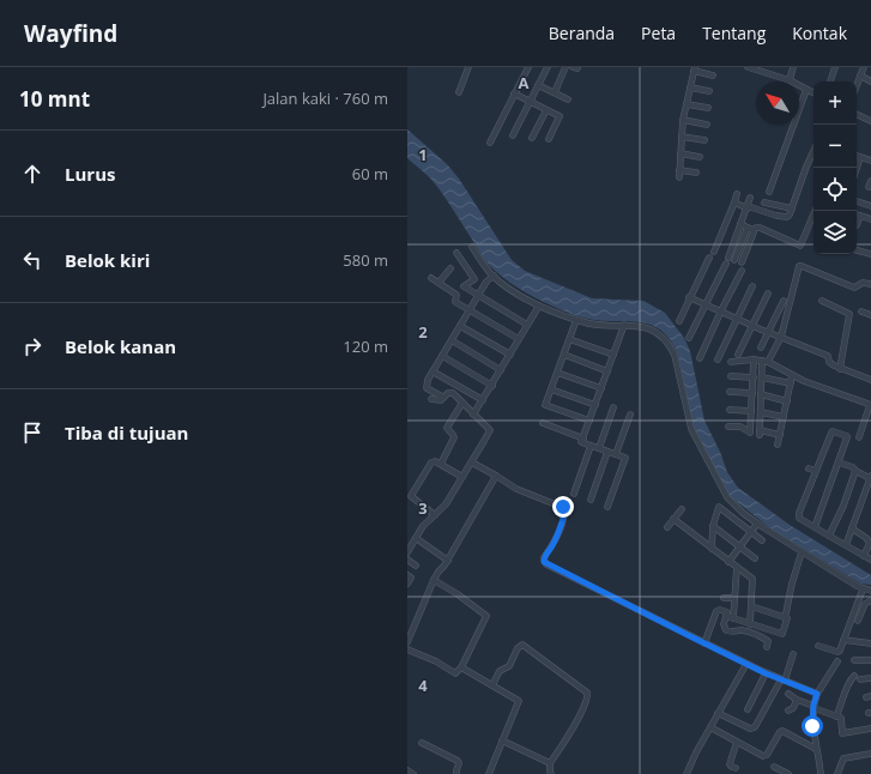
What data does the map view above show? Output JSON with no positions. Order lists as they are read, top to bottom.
{
  "north": "top left",
  "page": {
    "header": "Wayfind",
    "nav": [
      "Beranda",
      "Peta",
      "Tentang",
      "Kontak"
    ],
    "heading": ["10 mnt", "Jalan kaki · 760 m"],
    "map_buttons": ["+", "−"],
    "list": [
      ["Lurus", "60 m"],
      ["Belok kiri", "580 m"],
      ["Belok kanan", "120 m"],
      "Tiba di tujuan"
    ]
  },
  "grid": {
    "columns": ["A"],
    "rows": [
      "1",
      "2",
      "3",
      "4"
    ]
  }
}
